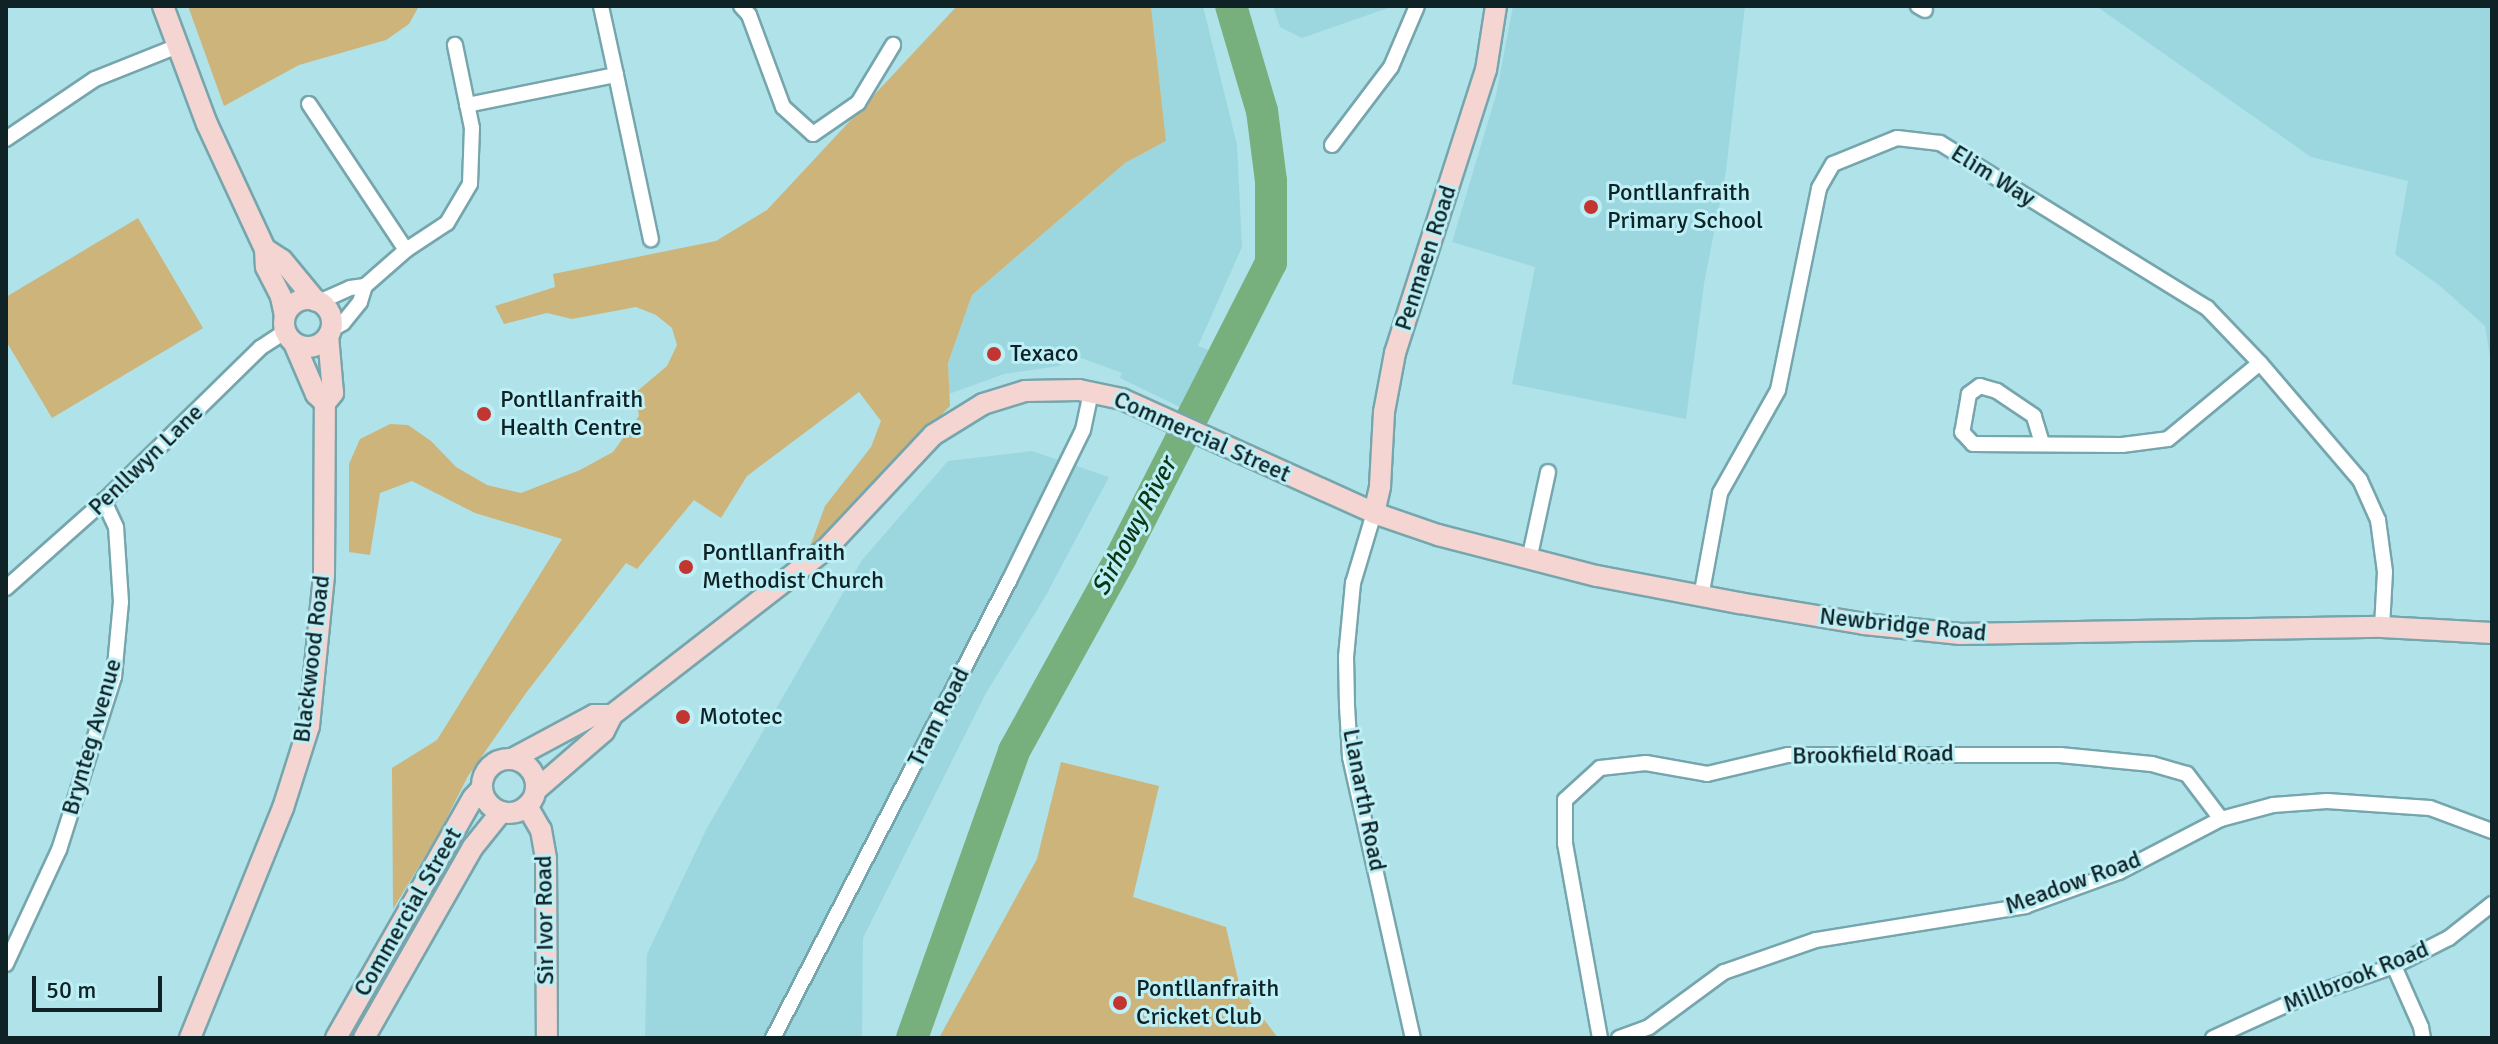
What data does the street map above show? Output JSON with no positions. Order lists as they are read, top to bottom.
{
  "streets": {
    "main road": [
      "Penmaen Road",
      "Commercial Street",
      "Newbridge Road",
      "Blackwood Road",
      "Sir Ivor Road"
    ],
    "street": [
      "Elim Way",
      "Penllwyn Lane",
      "Tram Road",
      "Brynteg Avenue",
      "Brookfield Road",
      "Llanarth Road",
      "Meadow Road",
      "Millbrook Road"
    ]
  },
  "crossings": [
    ["Elim Way", "Newbridge Road"],
    ["Penmaen Road", "Commercial Street"],
    ["Penmaen Road", "Newbridge Road"],
    ["Penmaen Road", "Llanarth Road"],
    ["Commercial Street", "Newbridge Road"],
    ["Commercial Street", "Tram Road"],
    ["Commercial Street", "Llanarth Road"],
    ["Commercial Street", "Sir Ivor Road"],
    ["Penllwyn Lane", "Blackwood Road"],
    ["Penllwyn Lane", "Brynteg Avenue"],
    ["Newbridge Road", "Llanarth Road"],
    ["Brookfield Road", "Meadow Road"]
  ],
  "water": ["Sirhowy River"],
  "places": [
    "Pontllanfraith Primary School",
    "Texaco",
    "Pontllanfraith Health Centre",
    "Pontllanfraith Methodist Church",
    "Mototec",
    "Pontllanfraith Cricket Club"
  ],
  "scale_bar": "50 m"
}
